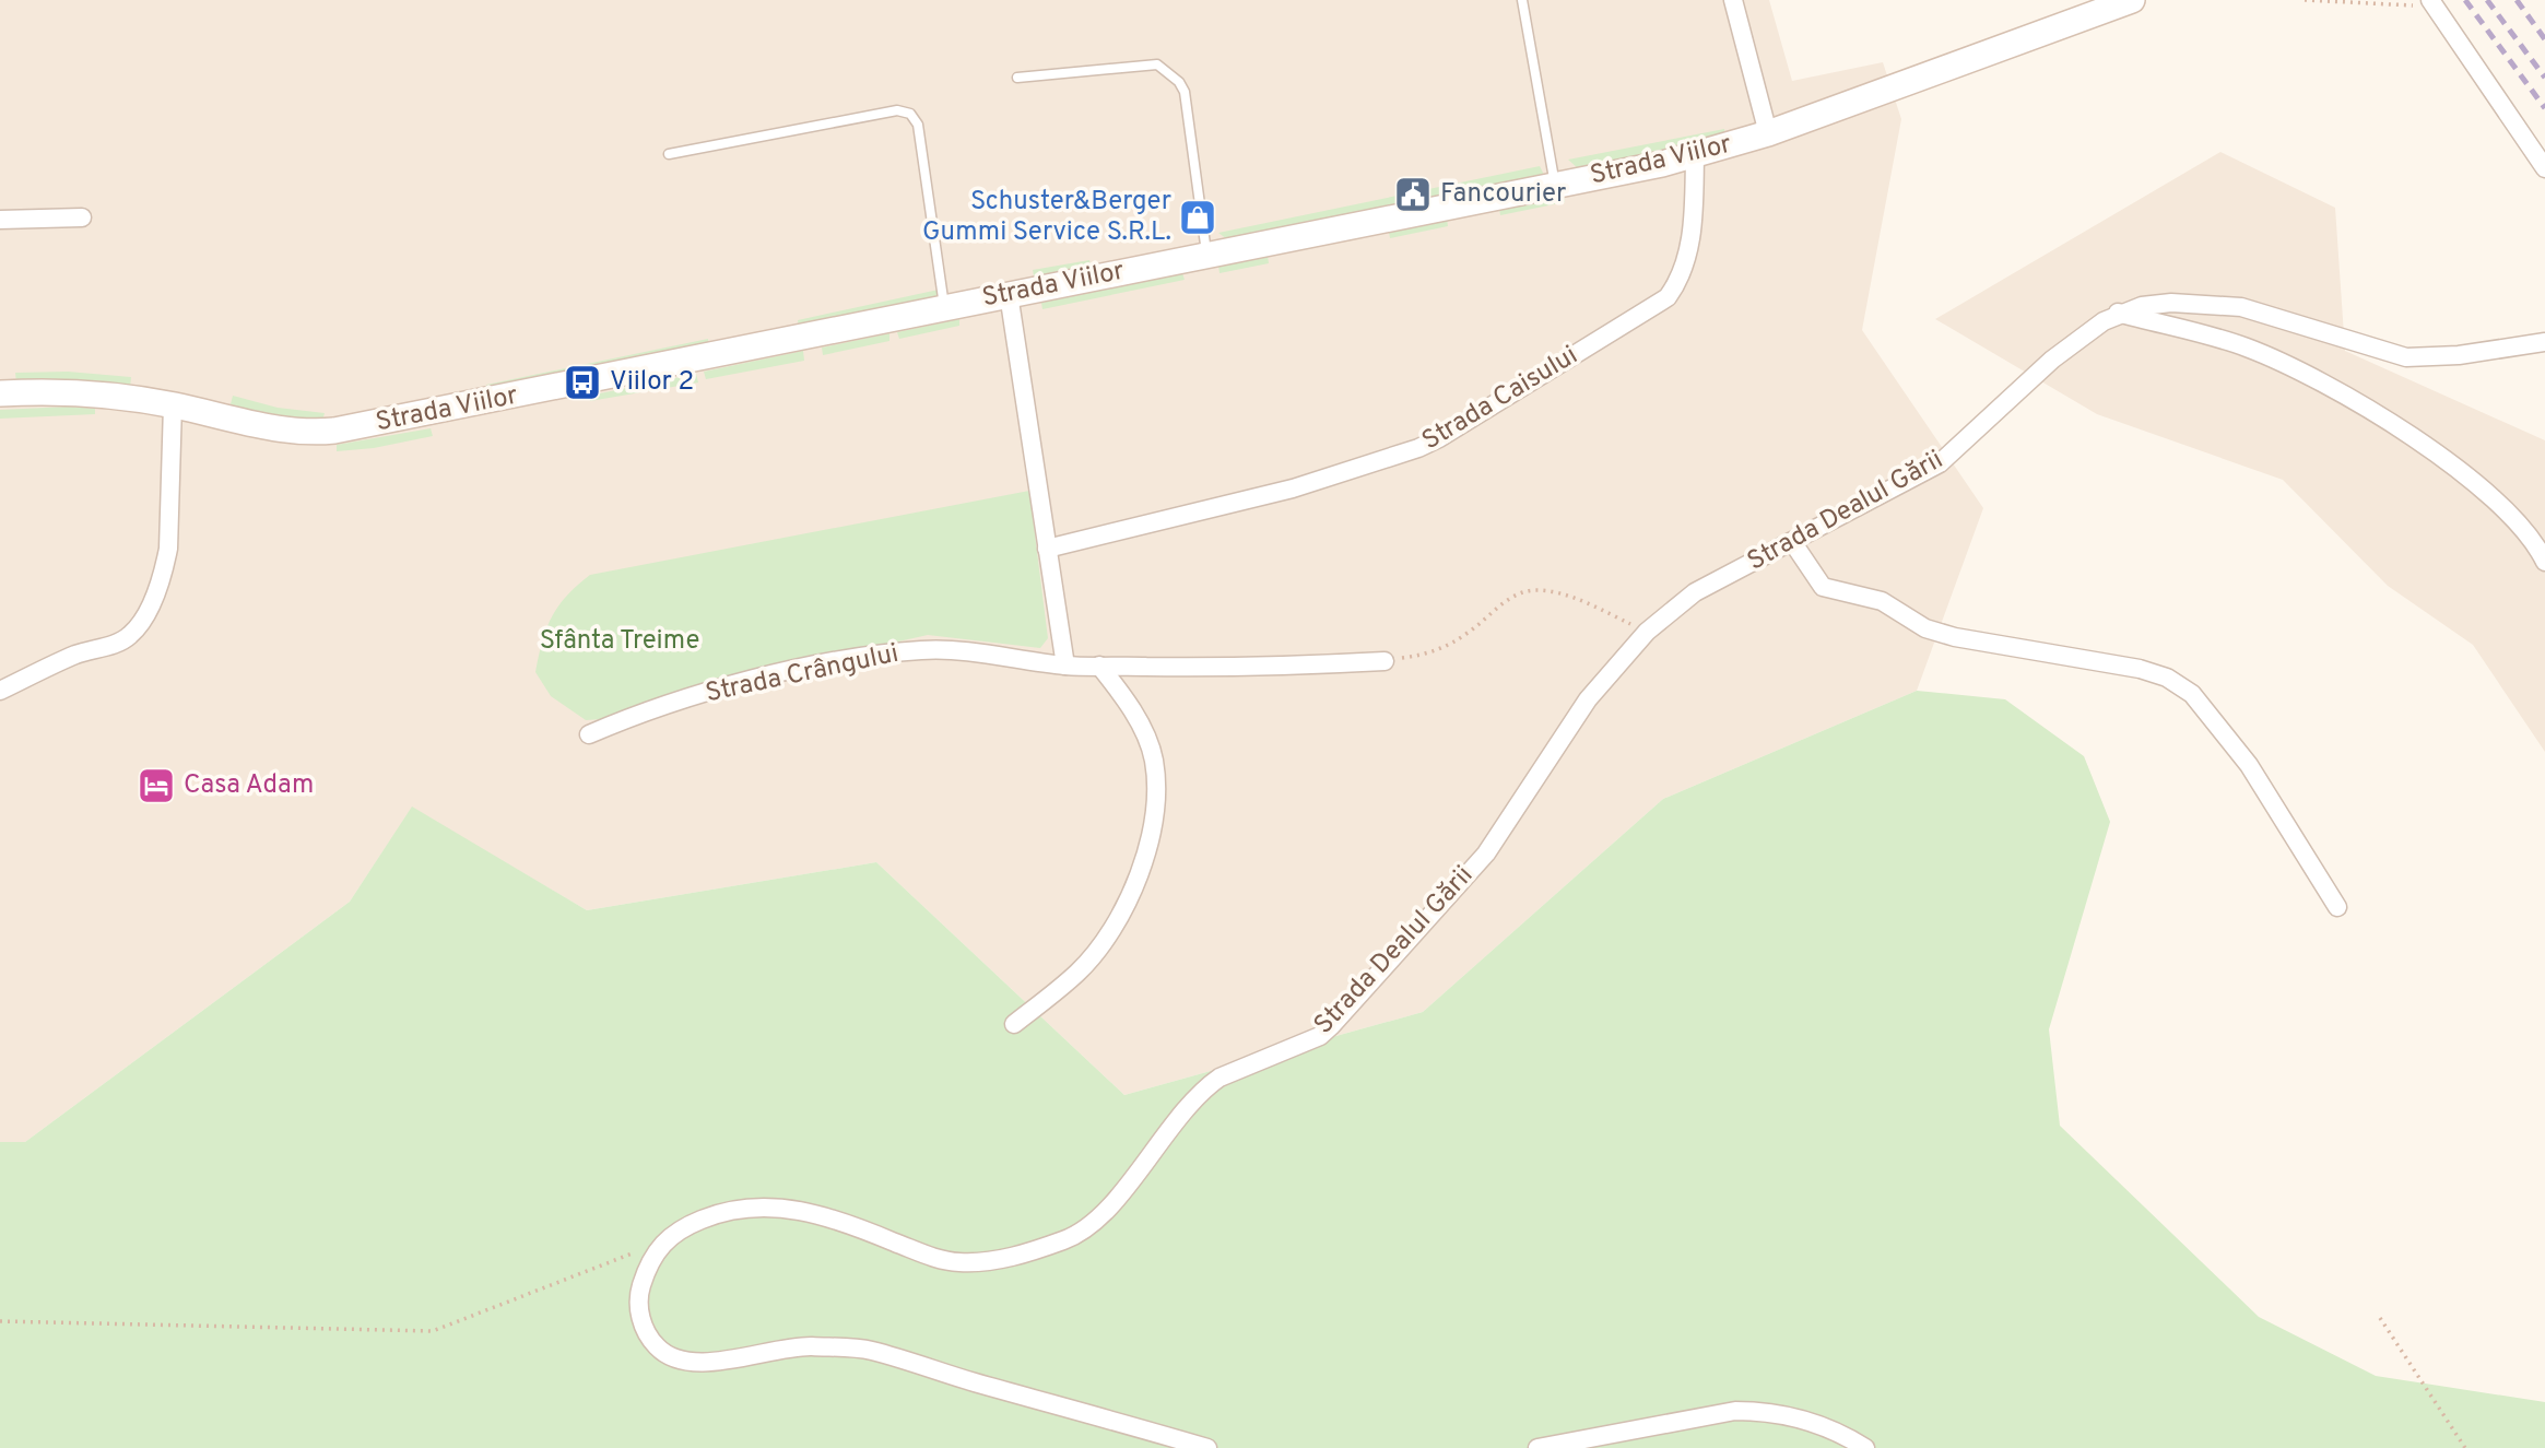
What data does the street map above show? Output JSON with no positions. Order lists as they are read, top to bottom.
{
  "streets": {
    "street": [
      "Strada Viilor",
      "Strada Caisului",
      "Strada Dealul Gării",
      "Strada Crângului"
    ]
  },
  "crossings": [
    ["Strada Viilor", "Strada Caisului"]
  ],
  "parks": ["Sfânta Treime"],
  "places": {
    "public building": ["Fancourier"],
    "shop": ["Schuster&Berger Gummi Service S.R.L."],
    "bus stop": ["Viilor 2"],
    "hotel": ["Casa Adam"]
  }
}
